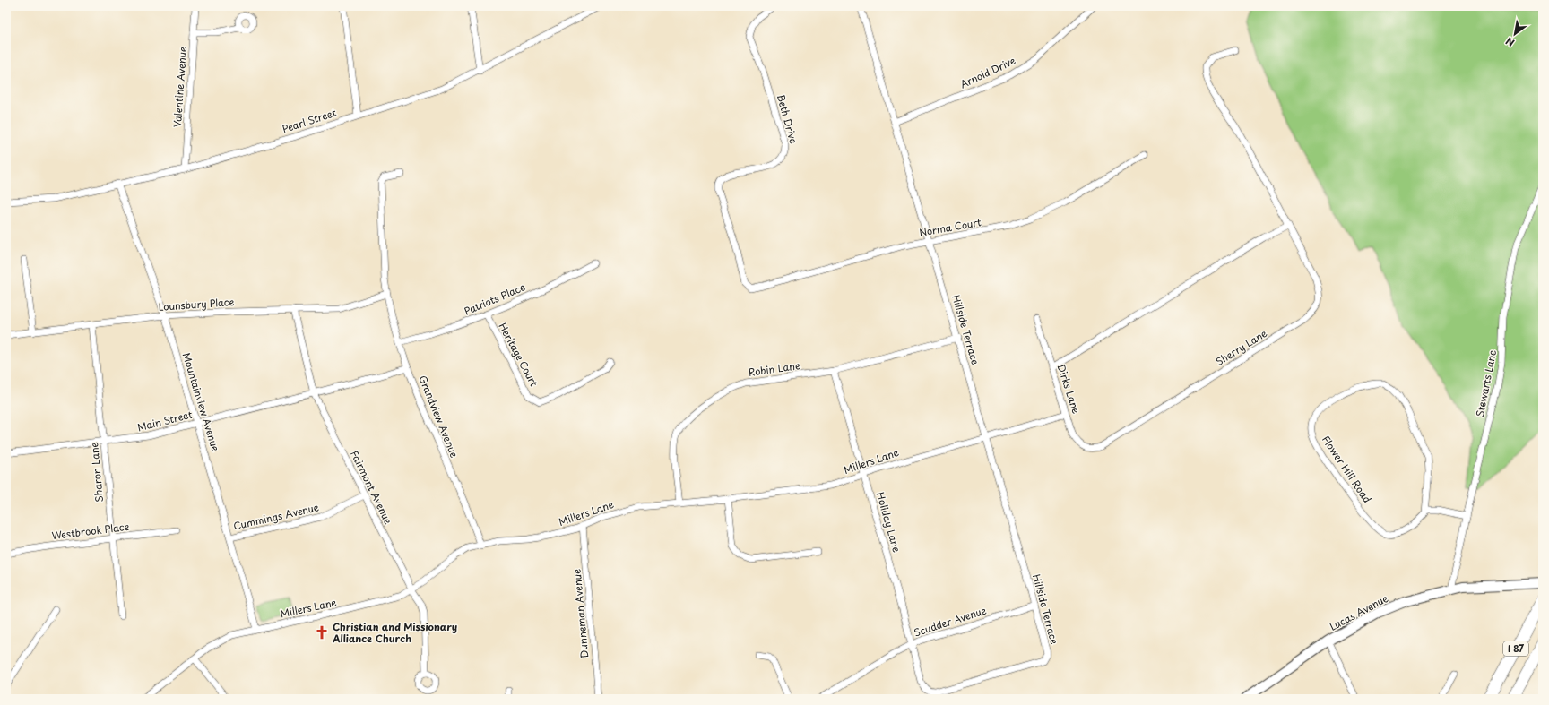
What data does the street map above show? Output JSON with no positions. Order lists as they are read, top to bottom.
{
  "streets": {
    "highway": ["I 87"],
    "street": [
      "Arnold Drive",
      "Valentine Avenue",
      "Beth Drive",
      "Pearl Street",
      "Norma Court",
      "Patriots Place",
      "Lounsbury Place",
      "Hillside Terrace",
      "Sherry Lane",
      "Heritage Court",
      "Robin Lane",
      "Stewarts Lane",
      "Dirks Lane",
      "Mountainview Avenue",
      "Grandview Avenue",
      "Main Street",
      "Millers Lane",
      "Flower Hill Road",
      "Sharon Lane",
      "Fairmont Avenue",
      "Cummings Avenue",
      "Holiday Lane",
      "Westbrook Place",
      "Lucas Avenue",
      "Dunneman Avenue",
      "Scudder Avenue"
    ]
  },
  "crossings": [
    ["Arnold Drive", "Hillside Terrace"],
    ["Valentine Avenue", "Pearl Street"],
    ["Beth Drive", "Norma Court"],
    ["Pearl Street", "Mountainview Avenue"],
    ["Norma Court", "Hillside Terrace"],
    ["Patriots Place", "Heritage Court"],
    ["Patriots Place", "Grandview Avenue"],
    ["Lounsbury Place", "Mountainview Avenue"],
    ["Lounsbury Place", "Grandview Avenue"],
    ["Lounsbury Place", "Sharon Lane"],
    ["Lounsbury Place", "Fairmont Avenue"],
    ["Hillside Terrace", "Robin Lane"],
    ["Hillside Terrace", "Millers Lane"],
    ["Hillside Terrace", "Holiday Lane"],
    ["Hillside Terrace", "Scudder Avenue"],
    ["Sherry Lane", "Dirks Lane"],
    ["Robin Lane", "Millers Lane"],
    ["Robin Lane", "Holiday Lane"],
    ["Stewarts Lane", "Lucas Avenue"],
    ["Dirks Lane", "Millers Lane"],
    ["Mountainview Avenue", "Main Street"],
    ["Mountainview Avenue", "Millers Lane"],
    ["Mountainview Avenue", "Cummings Avenue"],
    ["Grandview Avenue", "Main Street"],
    ["Grandview Avenue", "Millers Lane"],
    ["Main Street", "Sharon Lane"],
    ["Main Street", "Fairmont Avenue"],
    ["Millers Lane", "Fairmont Avenue"],
    ["Millers Lane", "Holiday Lane"],
    ["Millers Lane", "Dunneman Avenue"],
    ["Sharon Lane", "Westbrook Place"],
    ["Fairmont Avenue", "Cummings Avenue"],
    ["Holiday Lane", "Scudder Avenue"]
  ],
  "places": {
    "church": ["Christian and Missionary Alliance Church"]
  },
  "north": "bottom left"
}
